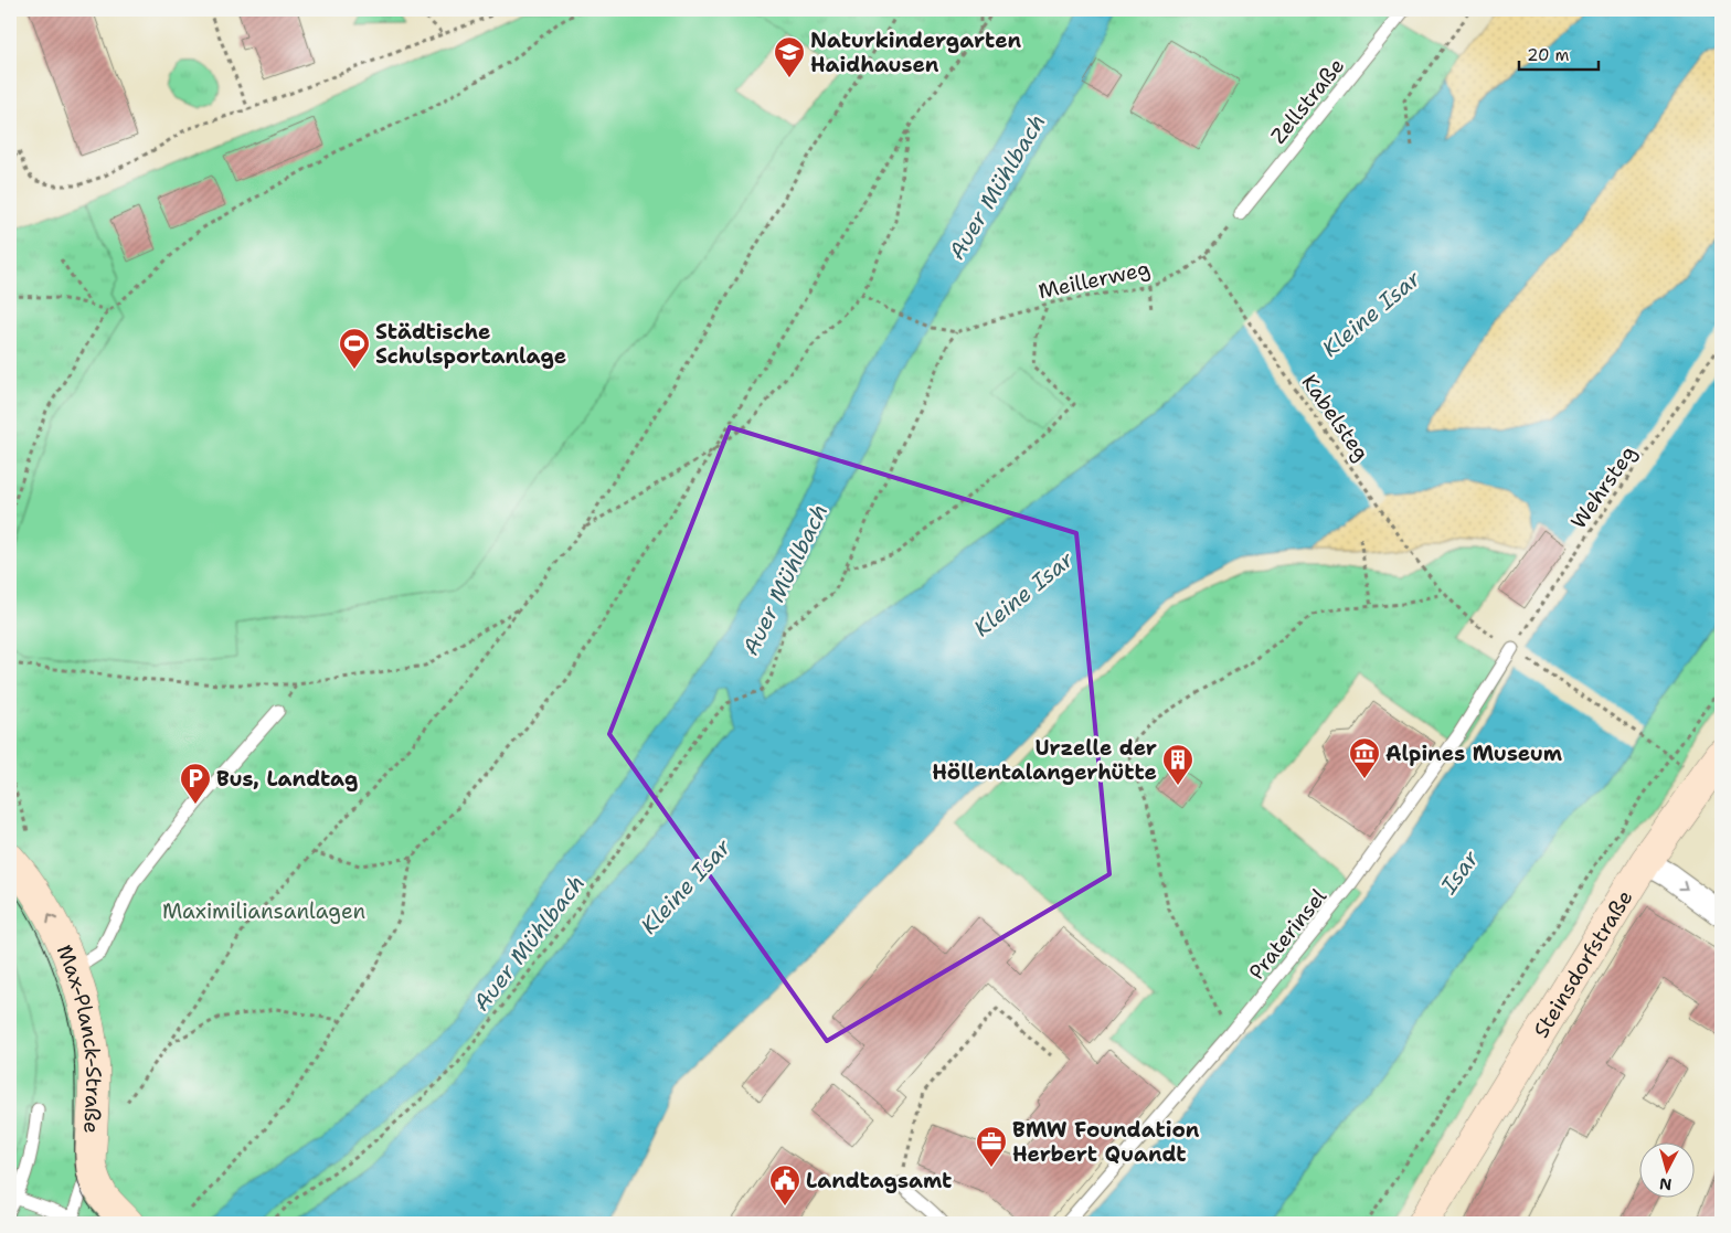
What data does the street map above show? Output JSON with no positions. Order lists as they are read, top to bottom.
{
  "streets": {
    "main road": ["Steinsdorfstraße", "Max-Planck-Straße"],
    "lane": ["Zellstraße", "Praterinsel"],
    "path": ["Meillerweg", "Kabelsteg", "Wehrsteg"]
  },
  "crossings": [
    ["Zellstraße", "Meillerweg"],
    ["Meillerweg", "Kabelsteg"],
    ["Kabelsteg", "Wehrsteg"],
    ["Kabelsteg", "Praterinsel"],
    ["Wehrsteg", "Praterinsel"]
  ],
  "water": ["Auer Mühlbach", "Kleine Isar", "Isar"],
  "parks": ["Maximiliansanlagen"],
  "places": {
    "school or university": ["Naturkindergarten Haidhausen"],
    "sports": ["Städtische Schulsportanlage"],
    "museum": ["Alpines Museum"],
    "building": ["Urzelle der Höllentalangerhütte"],
    "parking": ["Bus, Landtag"],
    "office": ["BMW Foundation Herbert Quandt"],
    "public building": ["Landtagsamt"]
  },
  "scale_bar": "20 m",
  "north": "bottom"
}
